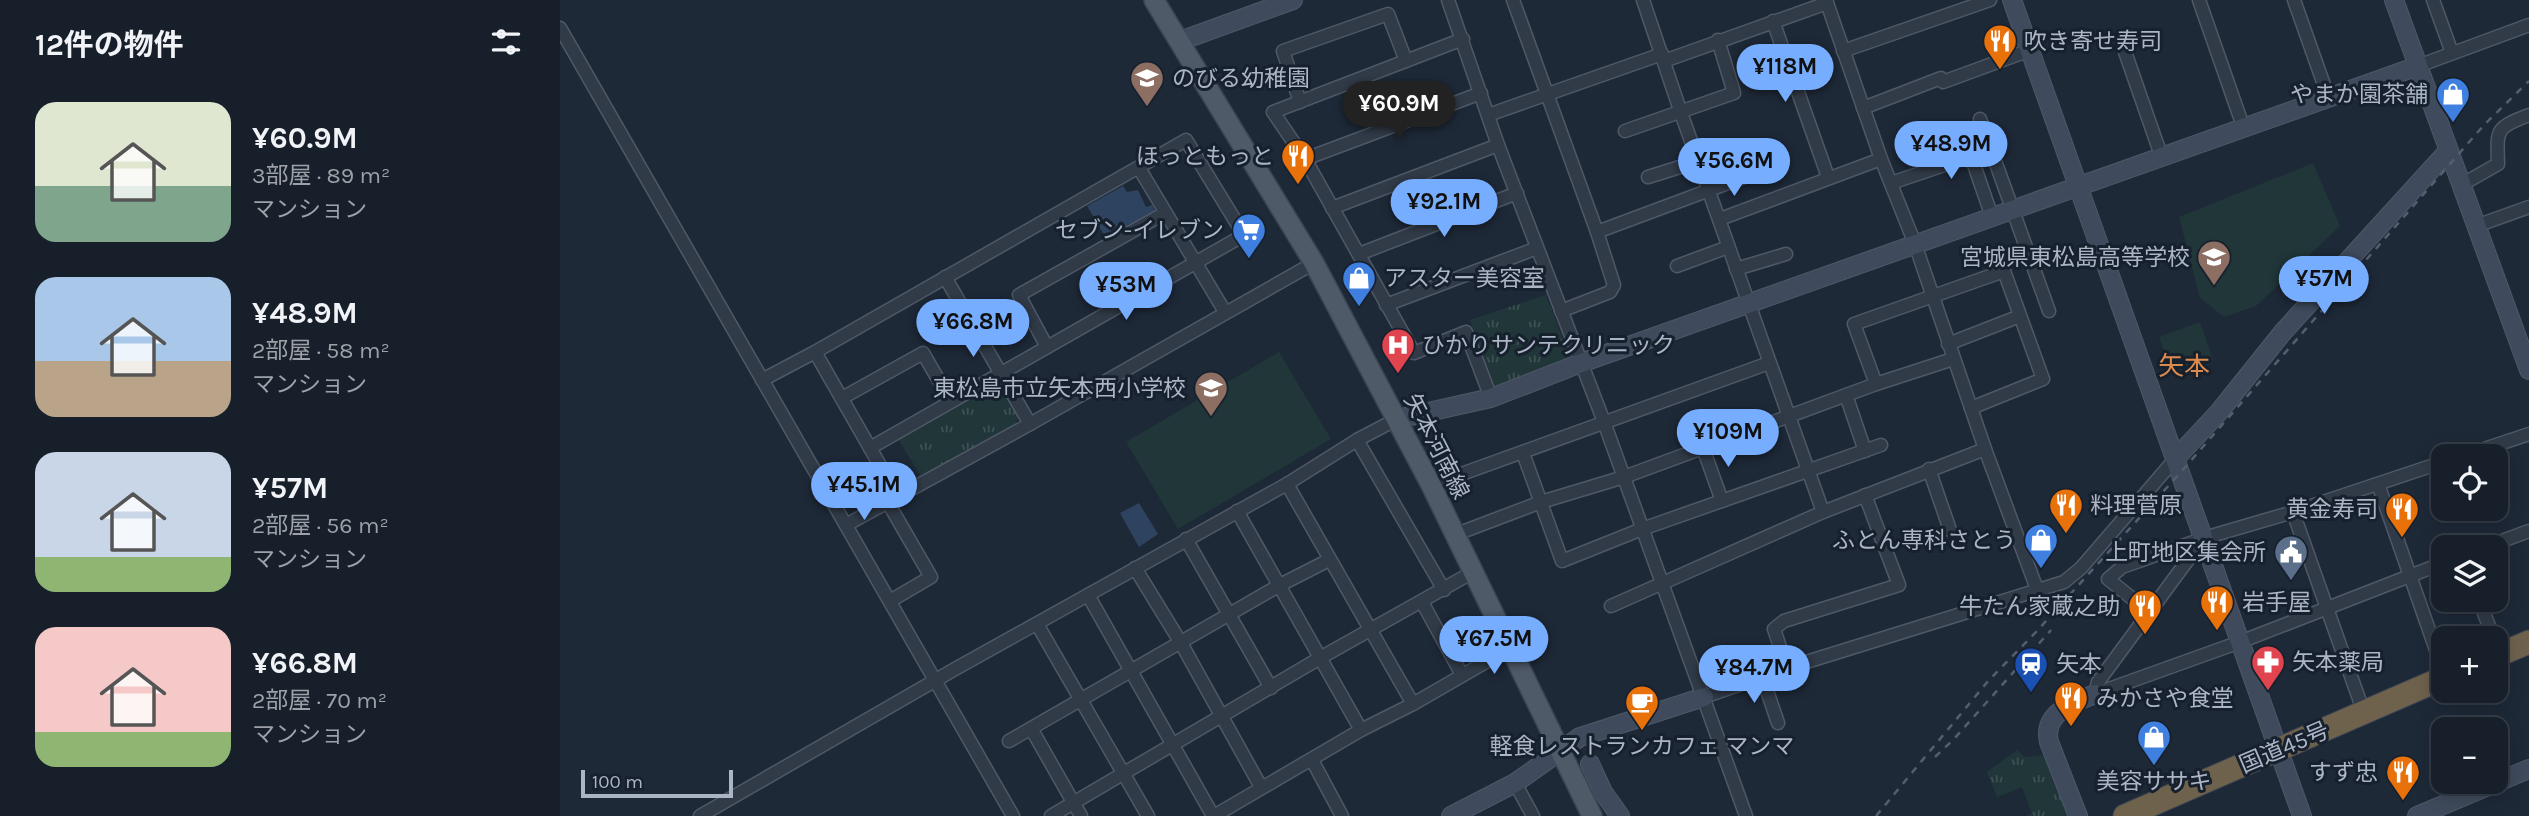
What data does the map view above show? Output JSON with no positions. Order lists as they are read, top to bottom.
{
  "streets": {
    "highway": ["国道45号"],
    "main road": ["矢本河南線"]
  },
  "districts": ["矢本"],
  "places": {
    "restaurant": [
      "吹き寄せ寿司",
      "ほっともっと",
      "料理菅原",
      "黄金寿司",
      "岩手屋",
      "牛たん家蔵之助",
      "みかさや食堂",
      "すず忠"
    ],
    "school or university": ["のびる幼稚園", "宮城県東松島高等学校", "東松島市立矢本西小学校"],
    "shop": [
      "やまか園茶舗",
      "アスター美容室",
      "ふとん専科さとう",
      "美容ササキ"
    ],
    "supermarket": ["セブン-イレブン"],
    "hospital": ["ひかりサンテクリニック"],
    "public building": ["上町地区集会所"],
    "pharmacy": ["矢本薬局"],
    "station": ["矢本"],
    "cafe": ["軽食レストランカフェ マンマ"]
  },
  "scale_bar": "100 m",
  "page": {
    "heading": "12件の物件",
    "price": [
      "¥118M",
      "¥60.9M",
      "¥48.9M",
      "¥56.6M",
      "¥92.1M",
      "¥57M",
      "¥53M",
      "¥66.8M",
      "¥109M",
      "¥45.1M",
      "¥67.5M",
      "¥84.7M"
    ],
    "list": [
      {
        "name": "¥60.9M",
        "note": "3部屋 · 89 m² · マンション"
      },
      {
        "name": "¥48.9M",
        "note": "2部屋 · 58 m² · マンション"
      },
      {
        "name": "¥57M",
        "note": "2部屋 · 56 m² · マンション"
      },
      {
        "name": "¥66.8M",
        "note": "2部屋 · 70 m² · マンション"
      }
    ],
    "map_buttons": ["+", "−"],
    "scale": "100 m"
  }
}
